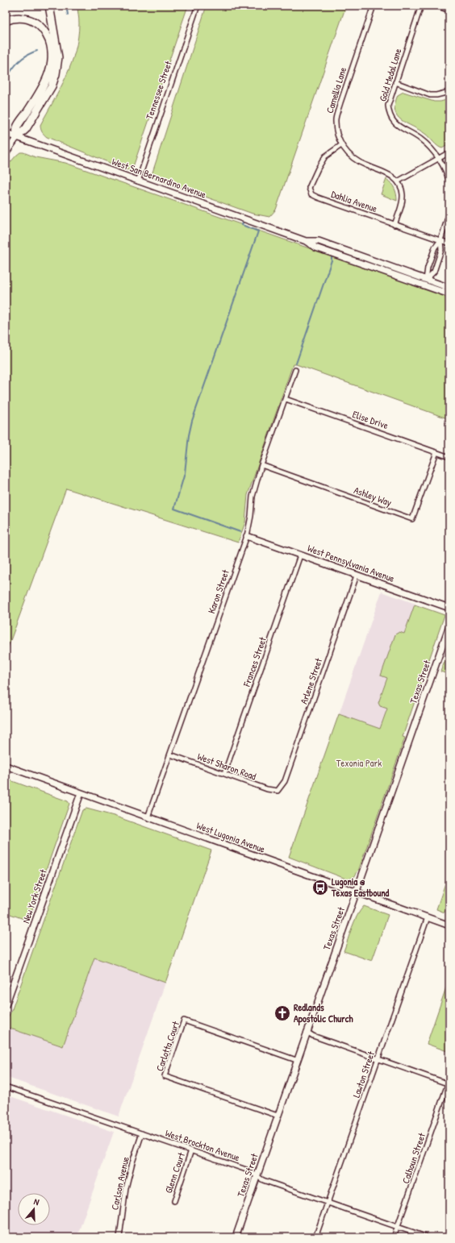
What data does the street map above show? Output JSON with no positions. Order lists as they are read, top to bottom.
{
  "streets": {
    "main road": [
      "West San Bernardino Avenue",
      "West Pennsylvania Avenue",
      "Texas Street",
      "West Lugonia Avenue",
      "New York Street"
    ],
    "street": [
      "Gold Medal Lane",
      "Tennessee Street",
      "Camellia Lane",
      "Dahlia Avenue",
      "Elise Drive",
      "Ashley Way",
      "Karon Street",
      "Frances Street",
      "Arlene Street",
      "West Sharon Road",
      "Carlotta Court",
      "Lawton Street",
      "West Brockton Avenue",
      "Calhoun Street",
      "Glenn Court",
      "Carlson Avenue"
    ]
  },
  "crossings": [
    ["Tennessee Street", "West San Bernardino Avenue"],
    ["Camellia Lane", "Dahlia Avenue"],
    ["Elise Drive", "Ashley Way"],
    ["Elise Drive", "Karon Street"],
    ["Ashley Way", "Karon Street"],
    ["West Pennsylvania Avenue", "Karon Street"],
    ["West Pennsylvania Avenue", "Frances Street"],
    ["West Pennsylvania Avenue", "Arlene Street"],
    ["Karon Street", "West Sharon Road"],
    ["Karon Street", "West Lugonia Avenue"],
    ["Frances Street", "West Sharon Road"],
    ["Arlene Street", "West Sharon Road"],
    ["Texas Street", "West Lugonia Avenue"],
    ["Texas Street", "Carlotta Court"],
    ["Texas Street", "West Brockton Avenue"],
    ["West Lugonia Avenue", "New York Street"],
    ["West Lugonia Avenue", "Lawton Street"],
    ["Lawton Street", "West Brockton Avenue"],
    ["West Brockton Avenue", "Calhoun Street"],
    ["West Brockton Avenue", "Glenn Court"],
    ["West Brockton Avenue", "Carlson Avenue"]
  ],
  "parks": ["Texonia Park"],
  "places": {
    "bus stop": ["Lugonia @ Texas Eastbound"],
    "church": ["Redlands Apostolic Church"]
  },
  "north": "top"
}
